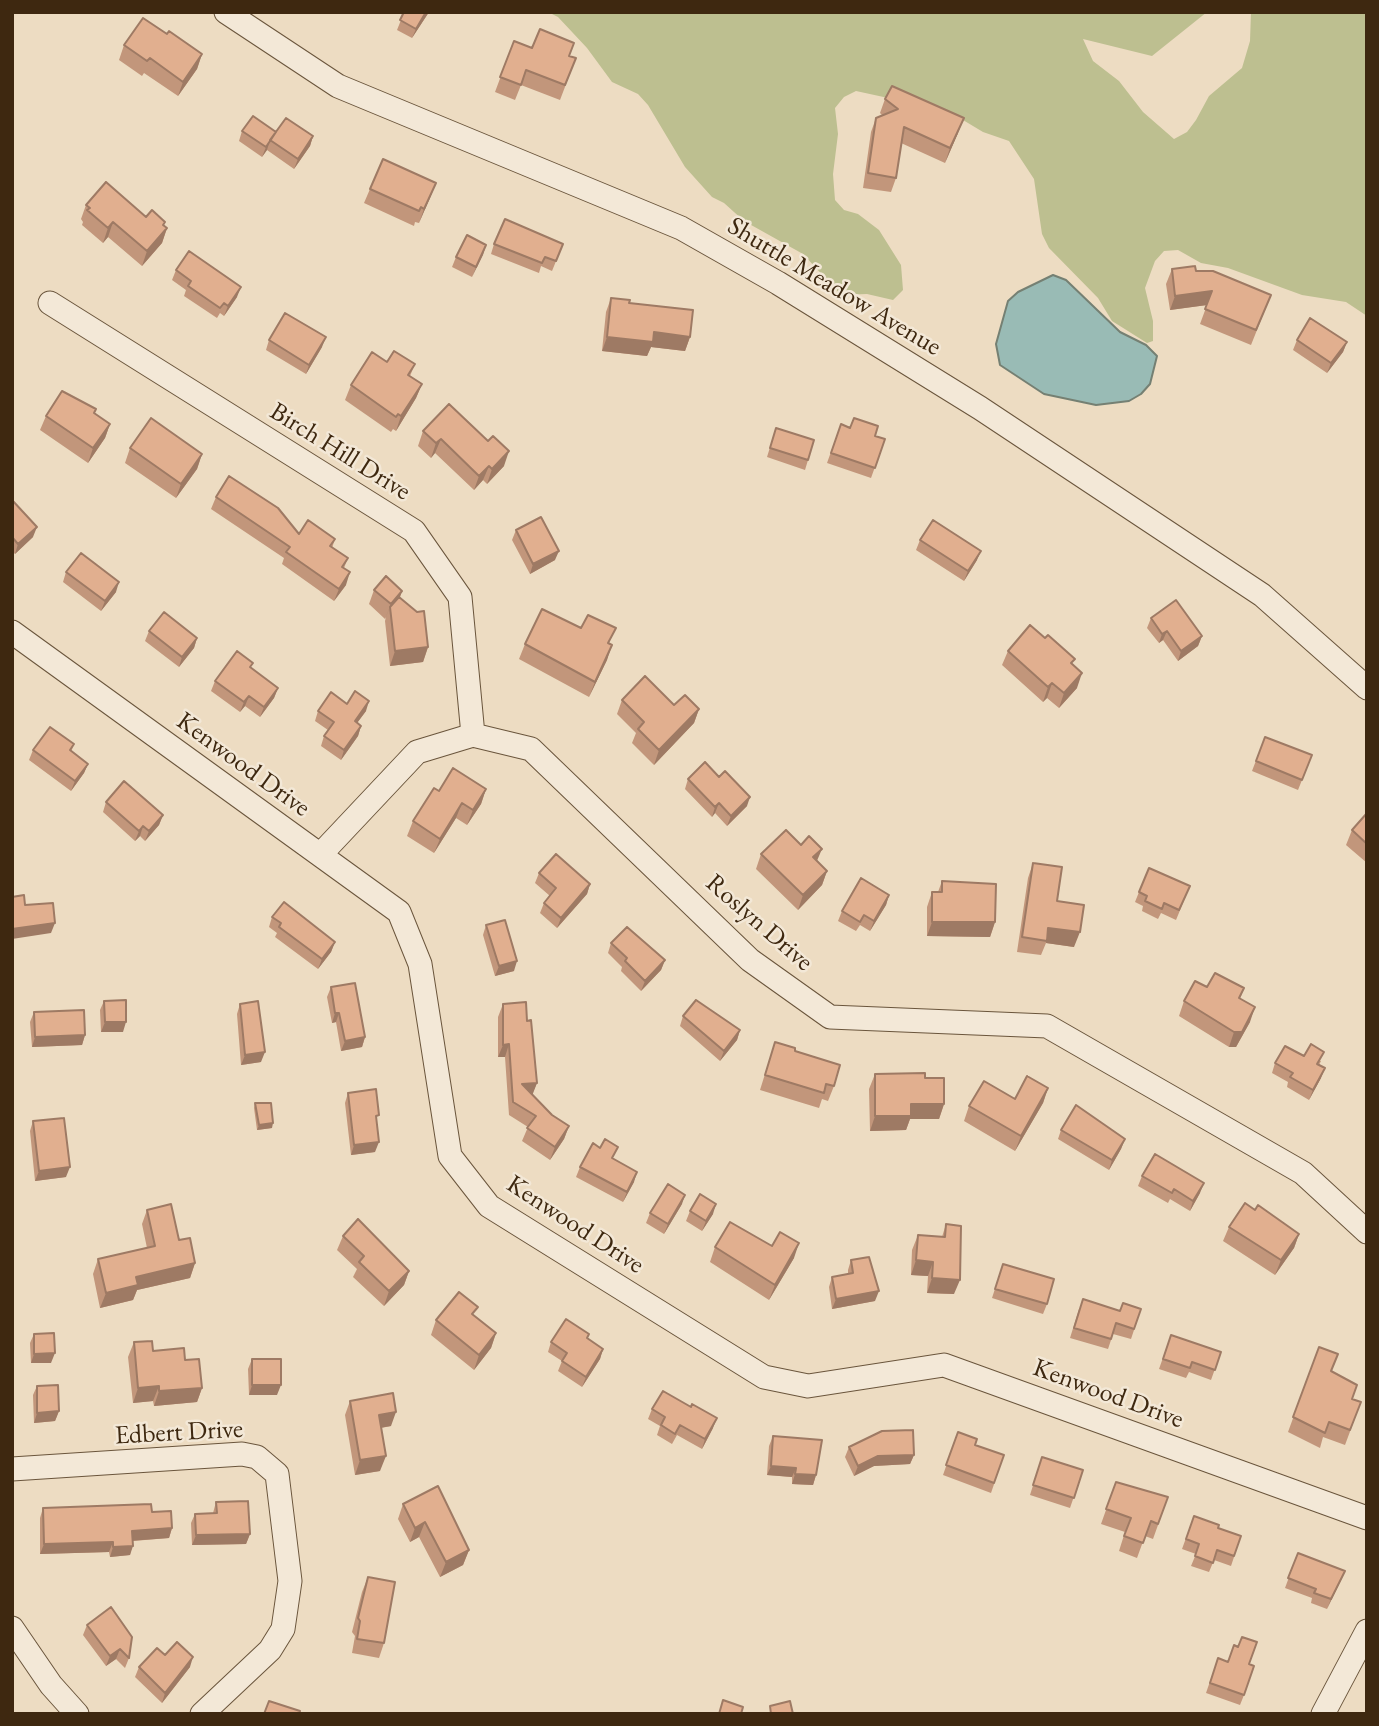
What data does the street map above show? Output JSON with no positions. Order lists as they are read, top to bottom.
{
  "streets": {
    "street": [
      "Shuttle Meadow Avenue",
      "Birch Hill Drive",
      "Kenwood Drive",
      "Roslyn Drive",
      "Edbert Drive"
    ]
  },
  "crossings": [
    ["Birch Hill Drive", "Roslyn Drive"]
  ]
}
